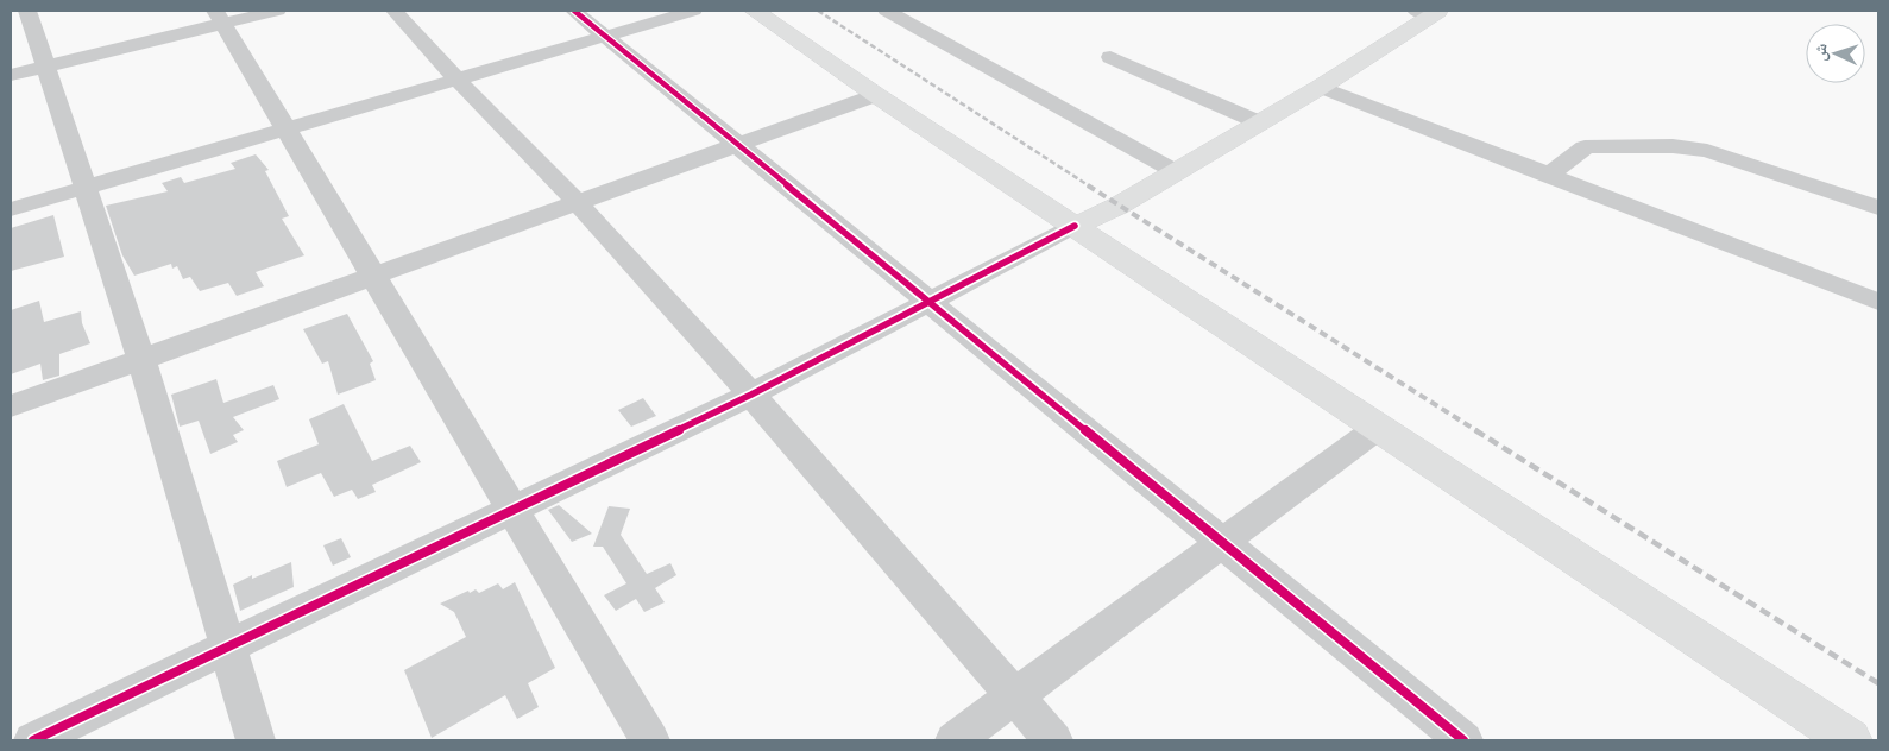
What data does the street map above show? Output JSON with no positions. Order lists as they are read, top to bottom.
{
  "north": "left"
}
